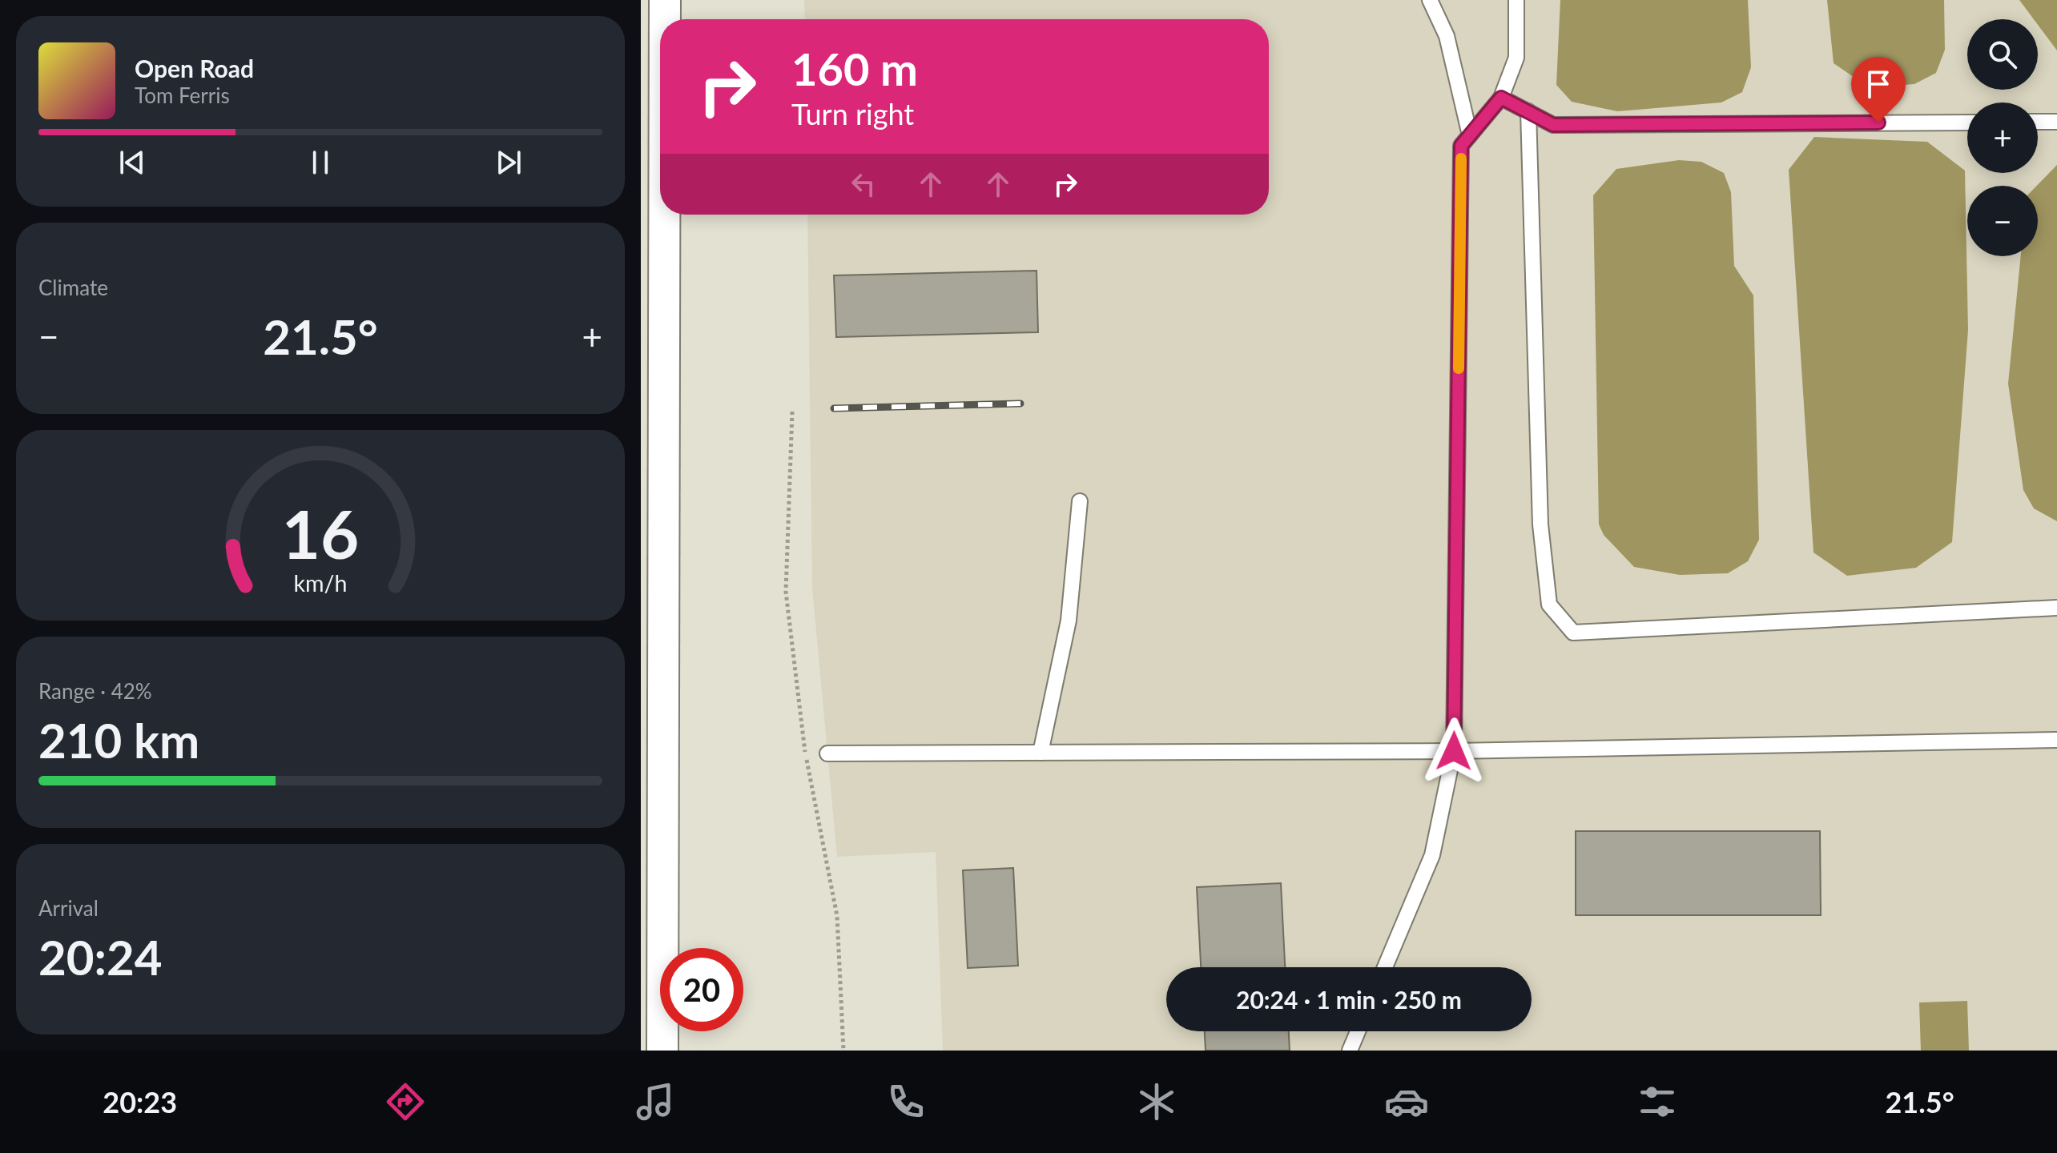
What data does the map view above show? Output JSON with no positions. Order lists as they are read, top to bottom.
{
  "page": {
    "map_buttons": ["+", "−"],
    "turn": ["160 m", "Turn right"],
    "song": ["Open Road", "Tom Ferris"],
    "tile": [
      "Climate",
      ["Range · 42%", "210 km"],
      ["Arrival", "20:24"]
    ],
    "heat": ["−", "21.5°", "+"],
    "limit": "20",
    "trip": "20:24 · 1 min · 250 m",
    "tabs": ["20:23", "21.5°"],
    "gauge": ["16", "km/h"]
  }
}
